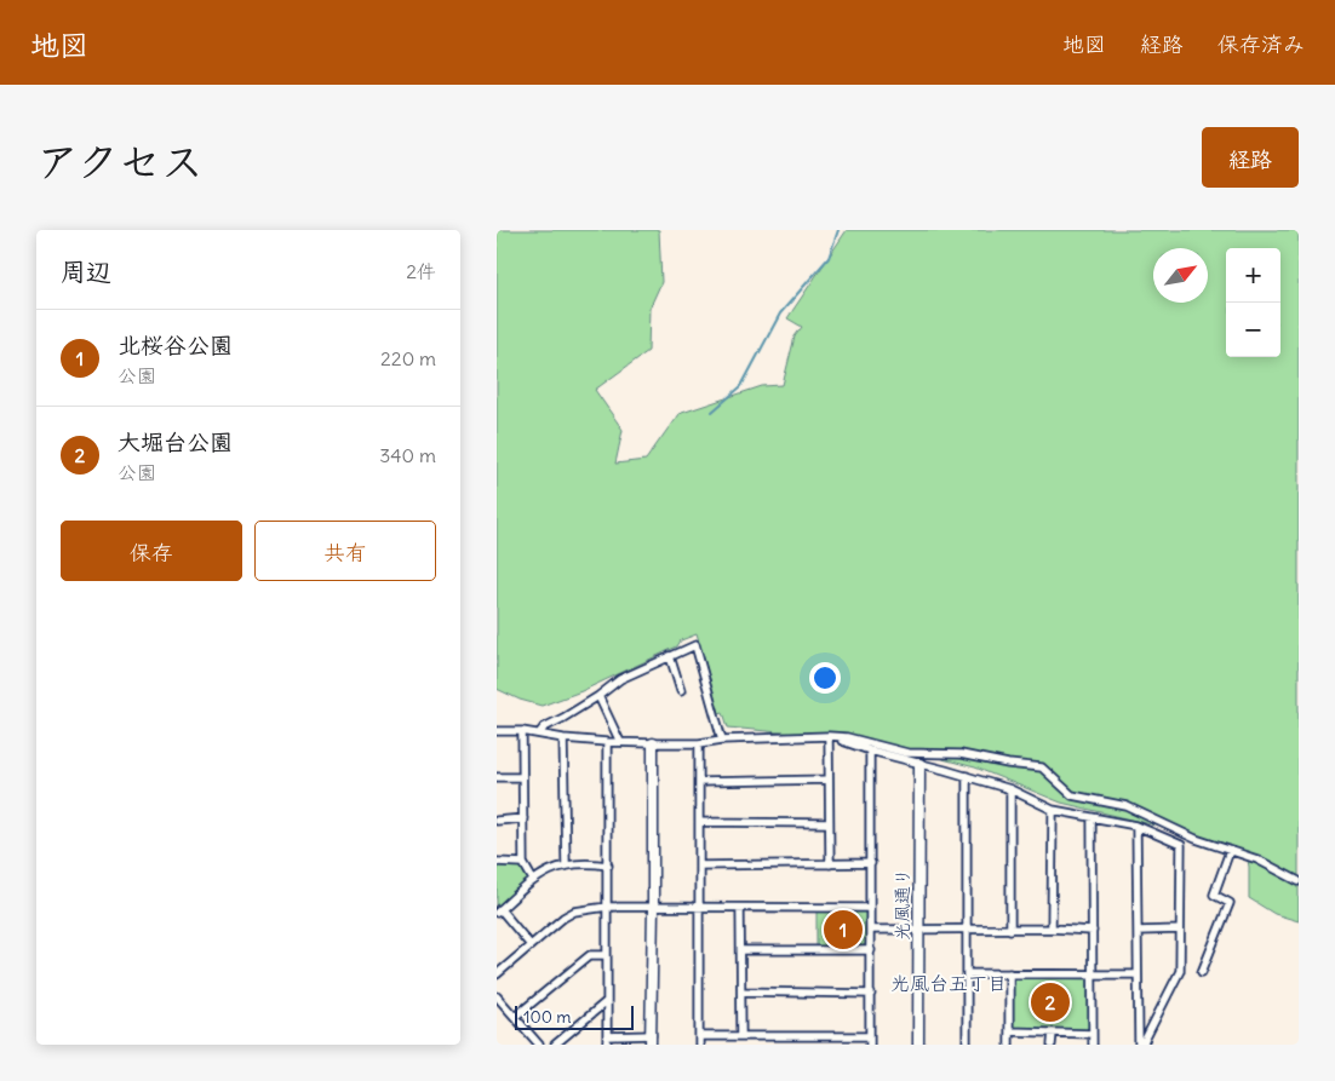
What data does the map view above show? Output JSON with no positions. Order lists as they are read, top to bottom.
{
  "streets": {
    "street": ["光風通り"]
  },
  "districts": ["光風台五丁目"],
  "scale_bar": "100 m",
  "north": "top right",
  "page": {
    "header": "地図",
    "nav": ["地図", "経路", "保存済み"],
    "title": "アクセス",
    "buttons": [
      "経路",
      ["保存", "共有"]
    ],
    "heading": ["周辺", "2件"],
    "map_buttons": ["+", "−"],
    "list": [
      {
        "mark": "1",
        "name": "北桜谷公園",
        "note": "公園",
        "value": "220 m"
      },
      {
        "mark": "2",
        "name": "大堀台公園",
        "note": "公園",
        "value": "340 m"
      }
    ],
    "pins": ["1", "2"],
    "scale": "100 m"
  }
}
